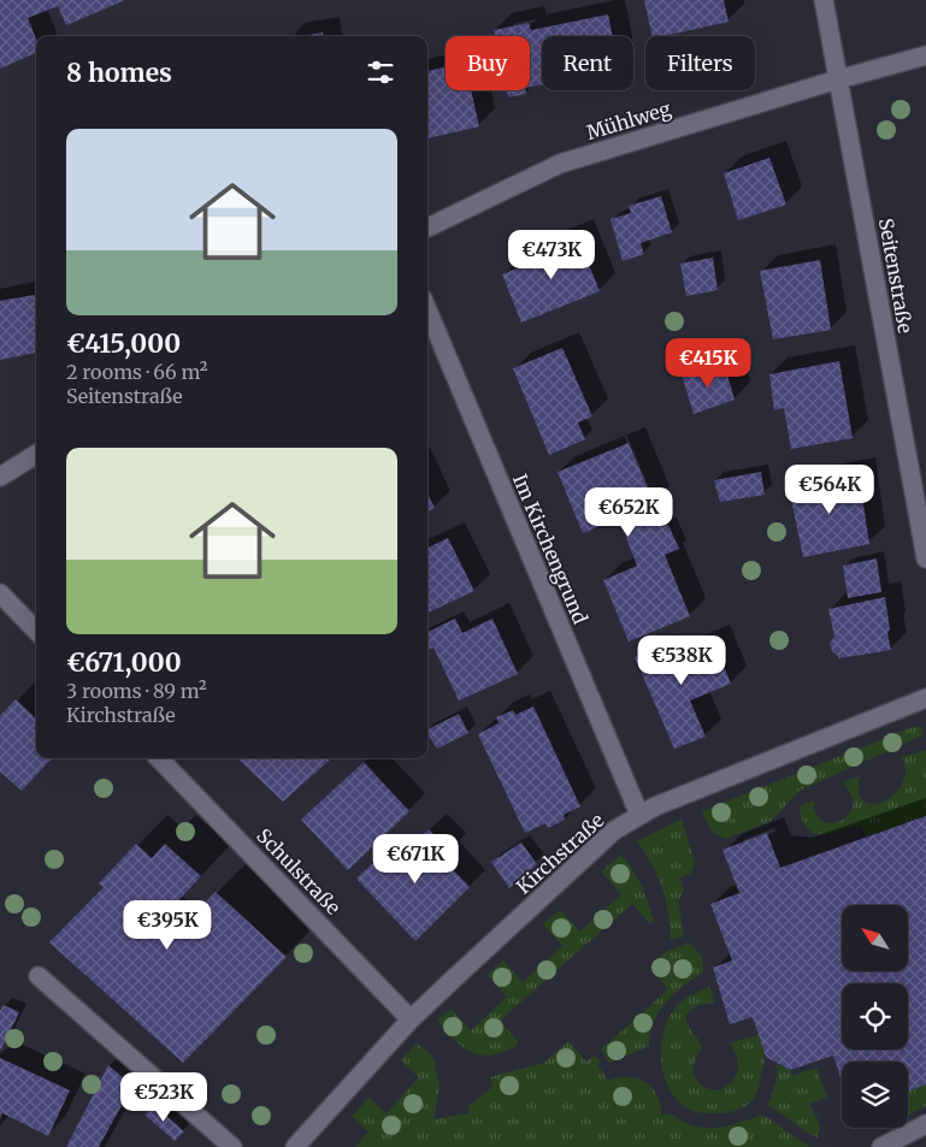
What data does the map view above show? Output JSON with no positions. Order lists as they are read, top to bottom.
{
  "streets": {
    "street": [
      "Mühlweg",
      "Seitenstraße",
      "Im Kirchengrund",
      "Kirchstraße",
      "Schulstraße"
    ]
  },
  "crossings": [
    ["Mühlweg", "Seitenstraße"],
    ["Im Kirchengrund", "Kirchstraße"],
    ["Kirchstraße", "Schulstraße"]
  ],
  "north": "top left",
  "page": {
    "chip": ["Buy", "Rent", "Filters"],
    "heading": "8 homes",
    "list": [
      {
        "name": "€415,000",
        "note": "2 rooms · 66 m² · Seitenstraße"
      },
      {
        "name": "€671,000",
        "note": "3 rooms · 89 m² · Kirchstraße"
      }
    ],
    "price": [
      "€473K",
      "€415K",
      "€564K",
      "€652K",
      "€538K",
      "€671K",
      "€395K",
      "€523K"
    ]
  }
}
